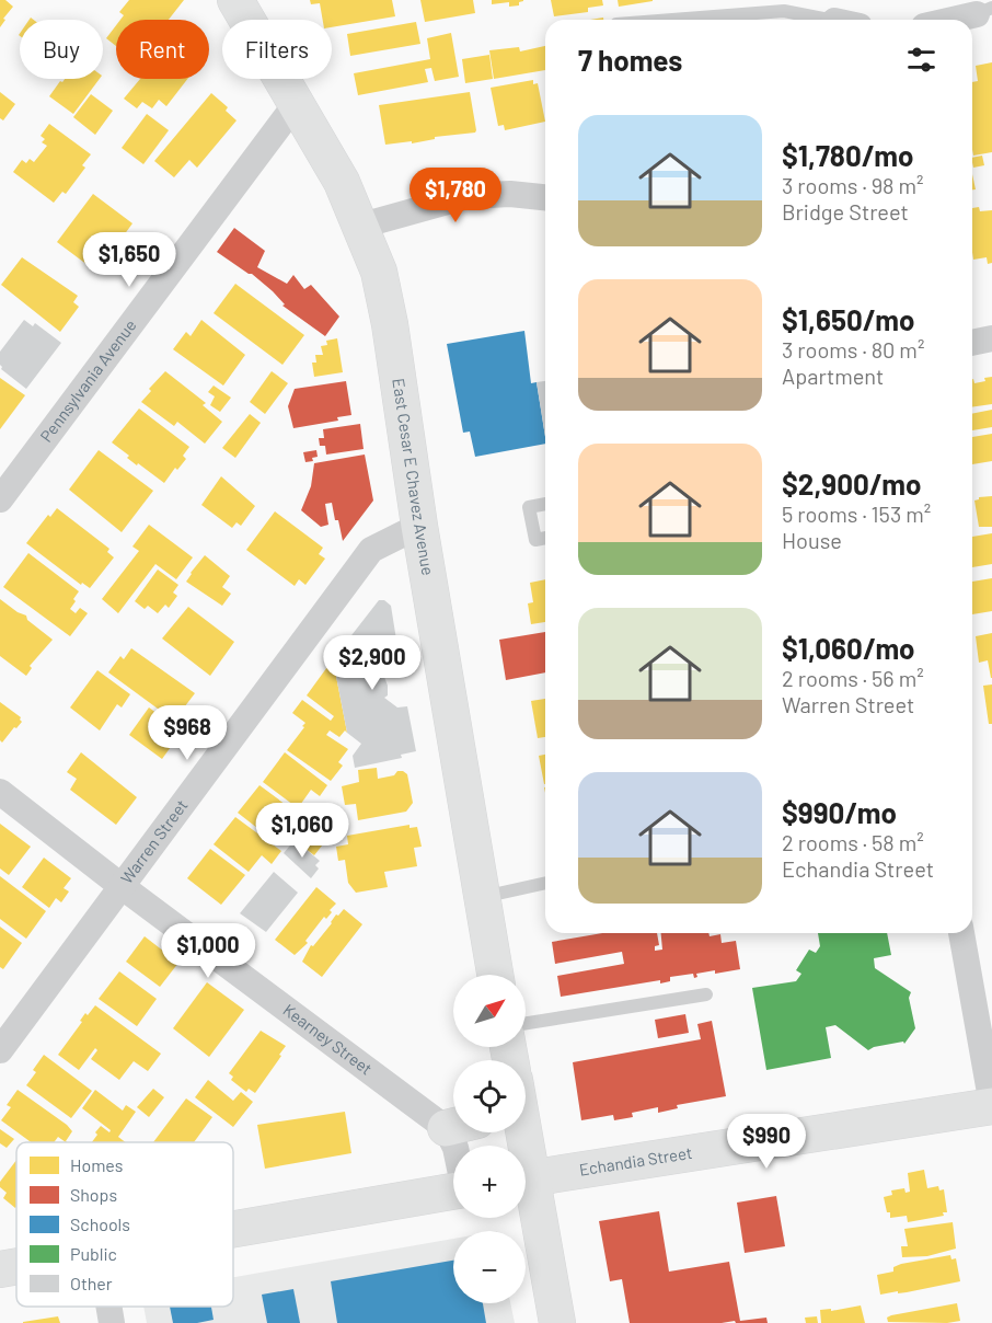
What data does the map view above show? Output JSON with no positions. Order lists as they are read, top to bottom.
{
  "streets": {
    "main road": ["East Cesar E Chavez Avenue", "Echandia Street"],
    "street": ["Pennsylvania Avenue", "Warren Street", "Kearney Street"]
  },
  "crossings": [
    ["Pennsylvania Avenue", "East Cesar E Chavez Avenue"],
    ["East Cesar E Chavez Avenue", "Warren Street"],
    ["Warren Street", "Kearney Street"]
  ],
  "legend": [
    "Homes",
    "Shops",
    "Schools",
    "Public",
    "Other"
  ],
  "north": "top right",
  "page": {
    "chip": ["Buy", "Rent", "Filters"],
    "heading": "7 homes",
    "list": [
      {
        "name": "$1,780/mo",
        "note": "3 rooms · 98 m² · Bridge Street"
      },
      {
        "name": "$1,650/mo",
        "note": "3 rooms · 80 m² · Apartment"
      },
      {
        "name": "$2,900/mo",
        "note": "5 rooms · 153 m² · House"
      },
      {
        "name": "$1,060/mo",
        "note": "2 rooms · 56 m² · Warren Street"
      },
      {
        "name": "$990/mo",
        "note": "2 rooms · 58 m² · Echandia Street"
      }
    ],
    "price": [
      "$1,780",
      "$1,650",
      "$2,900",
      "$968",
      "$1,060",
      "$1,000",
      "$990"
    ],
    "map_buttons": ["+", "−"]
  }
}
